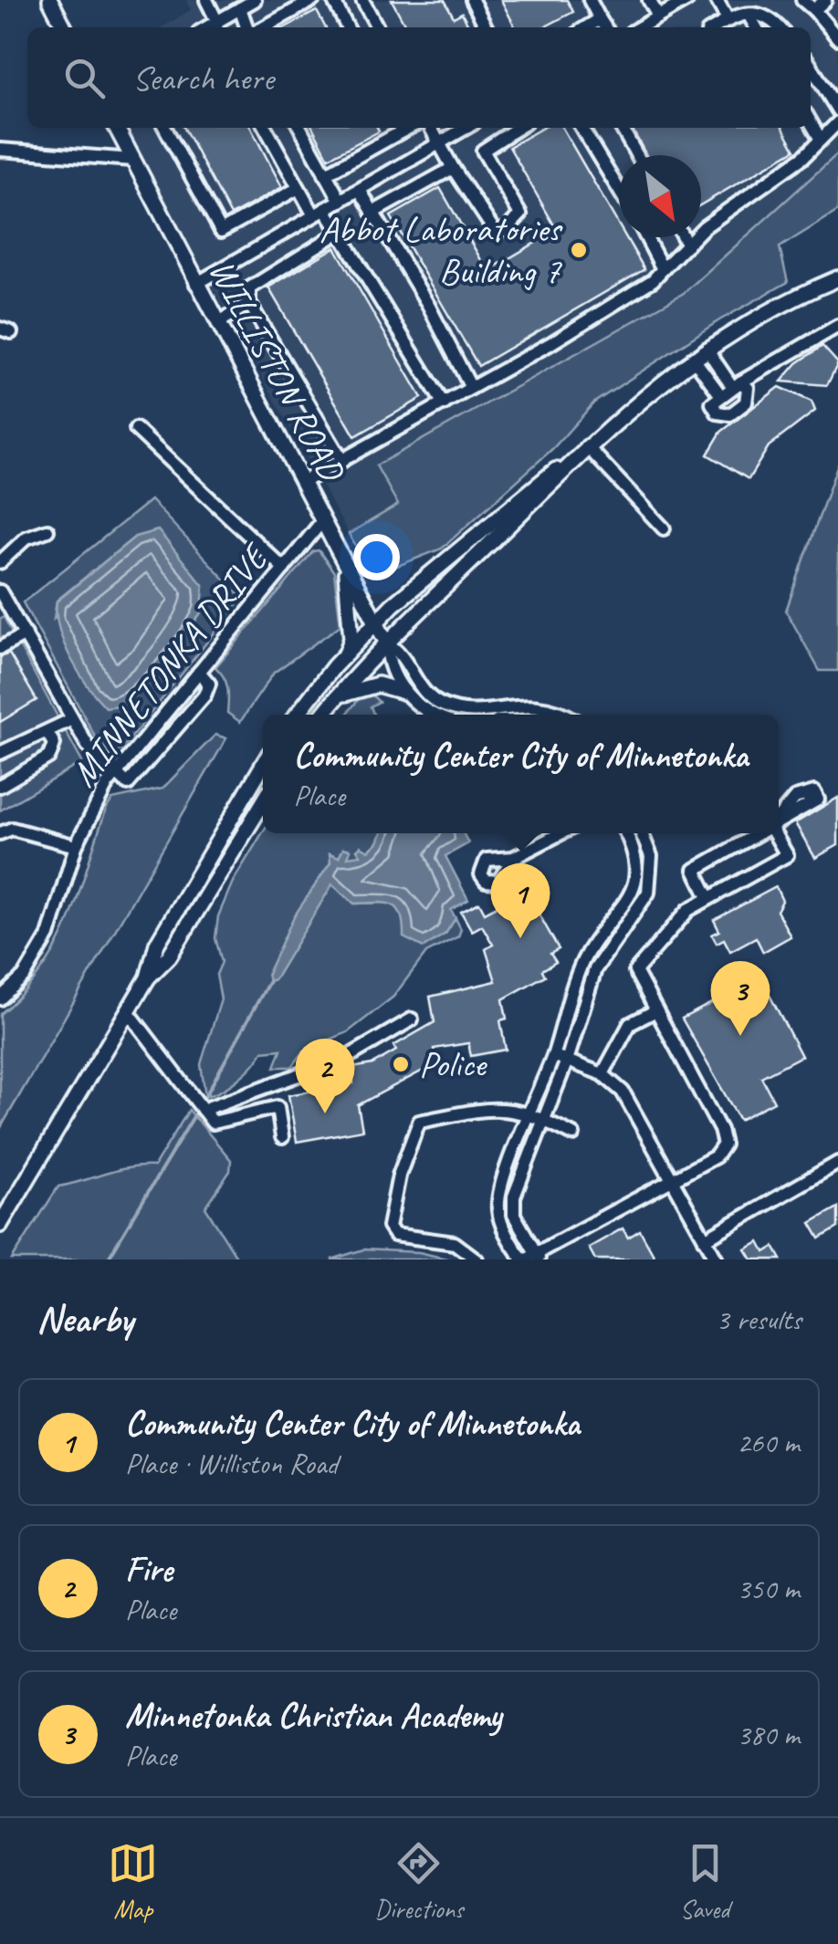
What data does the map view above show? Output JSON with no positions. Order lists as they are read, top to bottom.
{
  "streets": {
    "main road": ["WILLISTON ROAD"],
    "street": ["MINNETONKA DRIVE"]
  },
  "crossings": [
    ["WILLISTON ROAD", "MINNETONKA DRIVE"]
  ],
  "places": ["Abbot Laboratories Building 7", "Police"],
  "north": "bottom right",
  "page": {
    "search": "Search here",
    "popup": ["Community Center City of Minnetonka", "Place"],
    "pins": ["1", "3", "2"],
    "heading": ["Nearby", "3 results"],
    "list": [
      {
        "mark": "1",
        "name": "Community Center City of Minnetonka",
        "note": "Place · Williston Road",
        "value": "260 m"
      },
      {
        "mark": "2",
        "name": "Fire",
        "note": "Place",
        "value": "350 m"
      },
      {
        "mark": "3",
        "name": "Minnetonka Christian Academy",
        "note": "Place",
        "value": "380 m"
      }
    ],
    "nav": ["Map", "Directions", "Saved"]
  }
}
